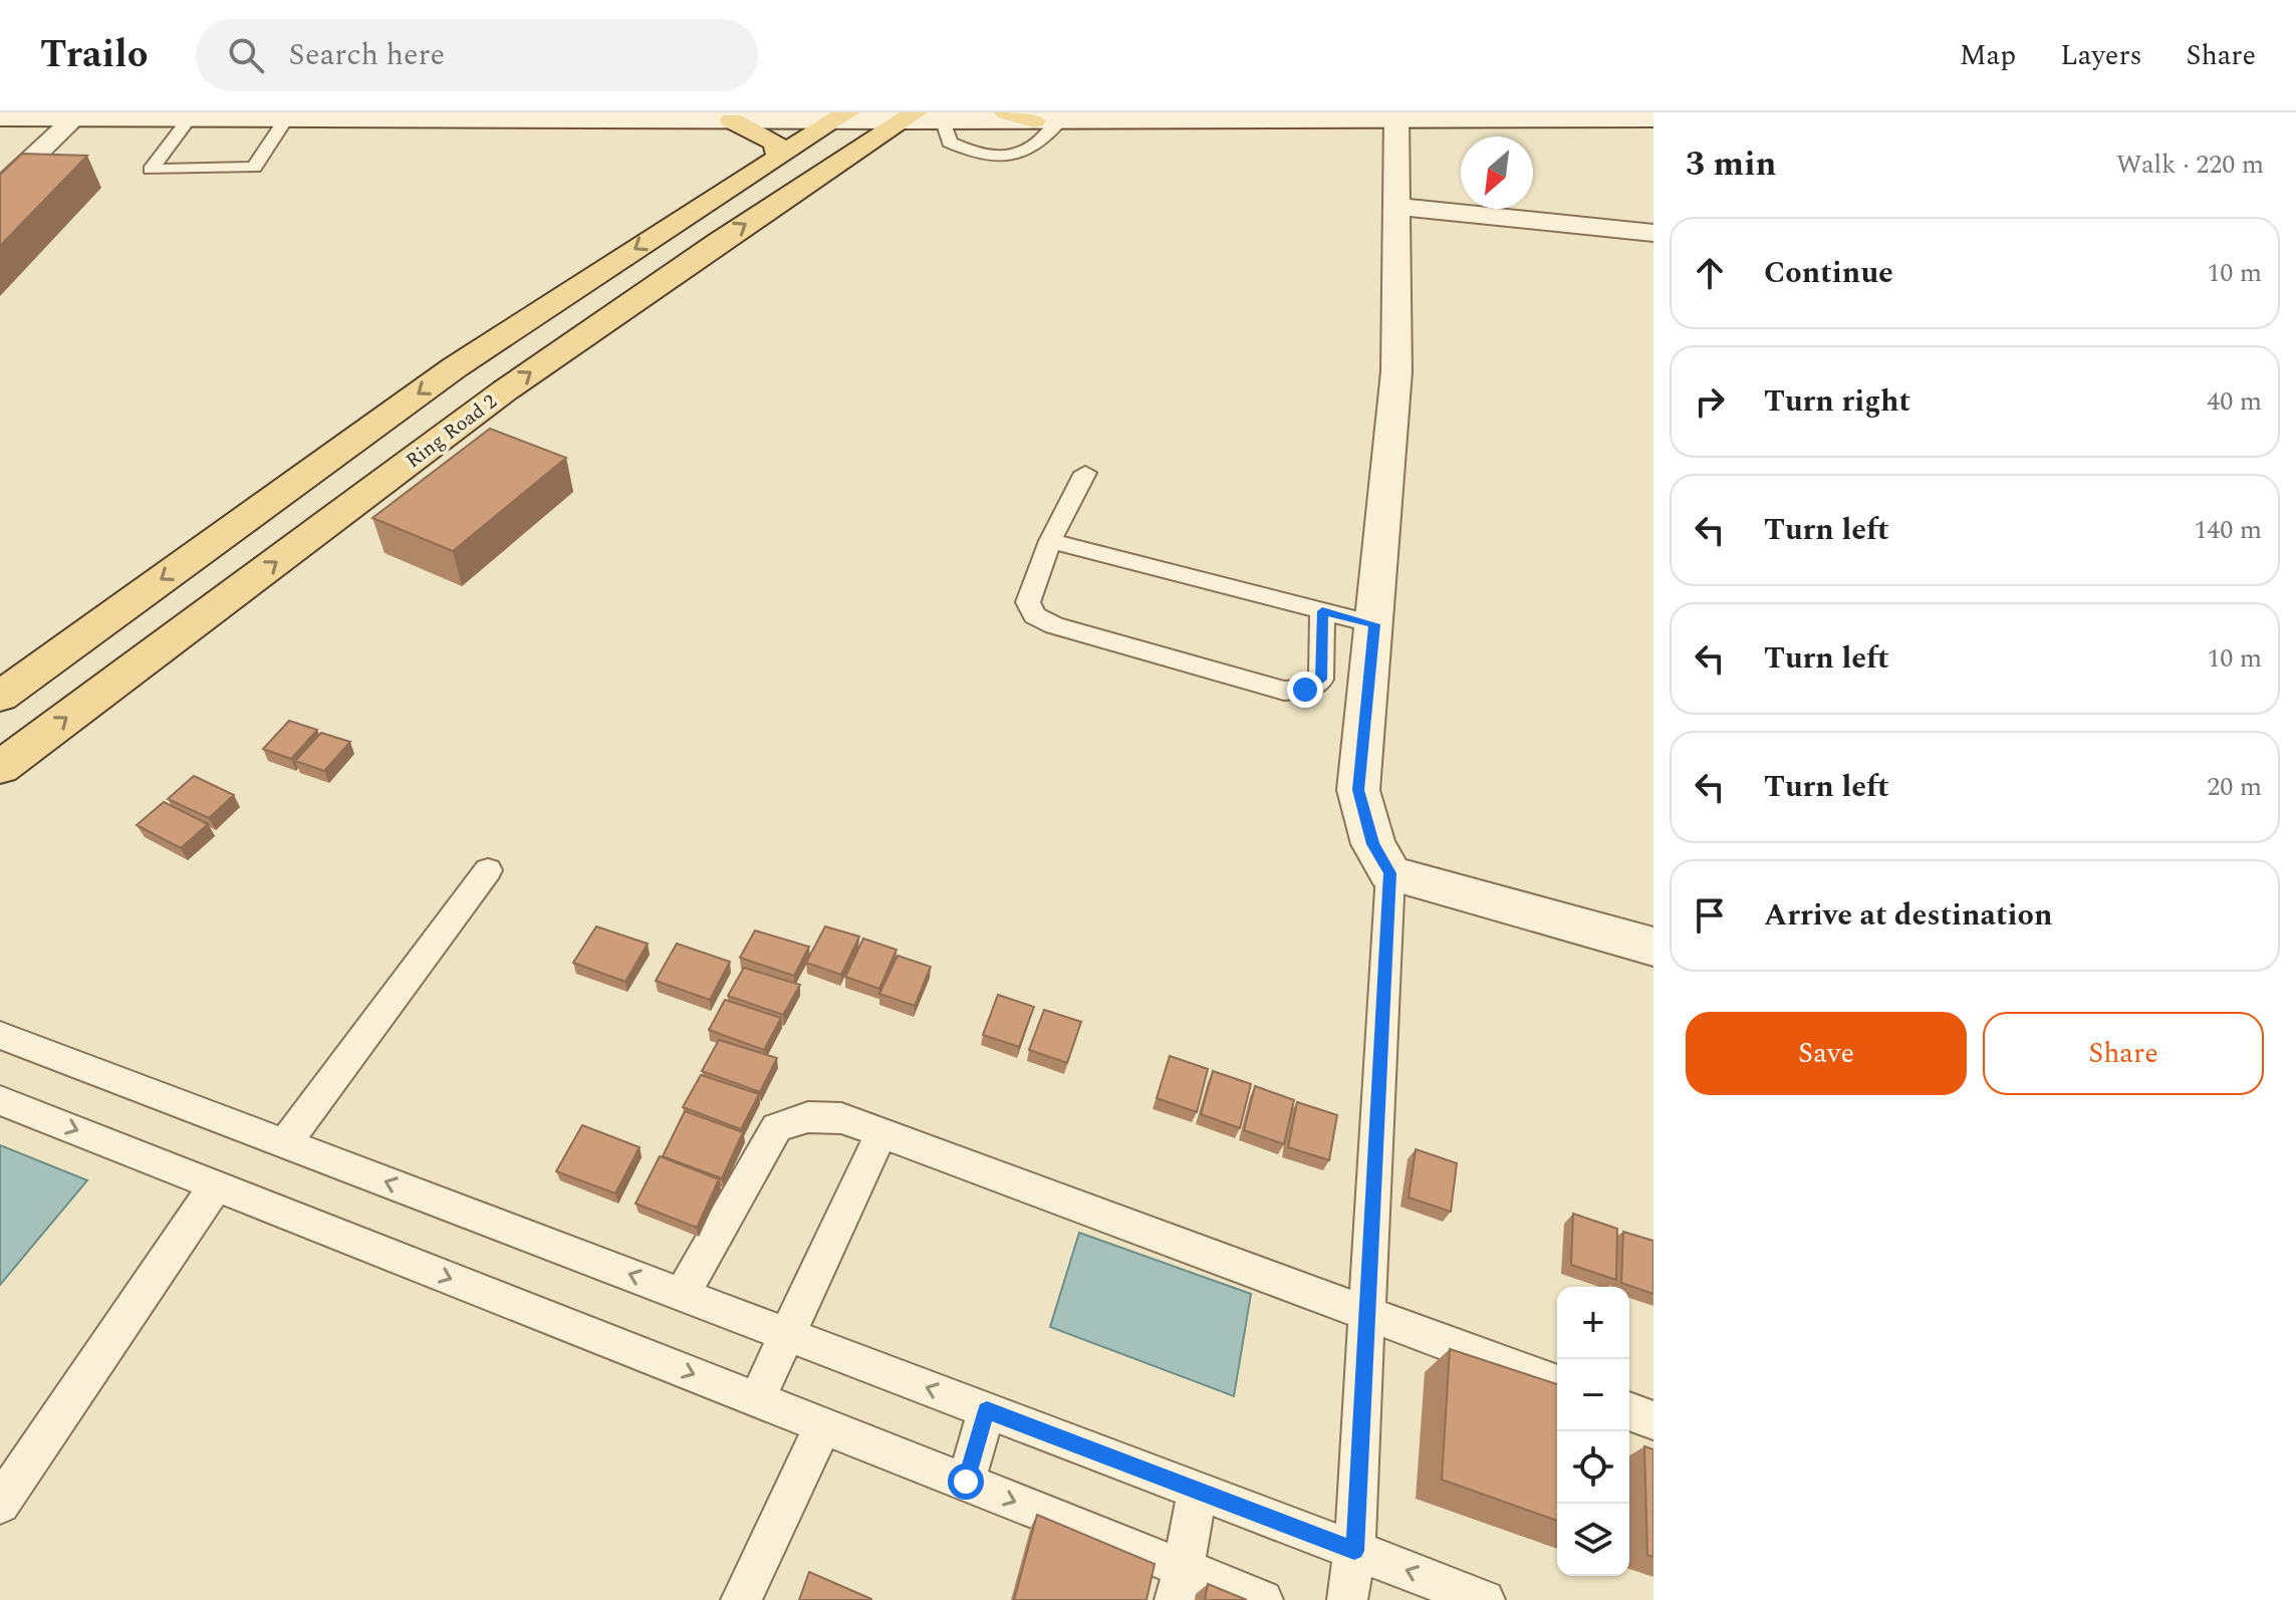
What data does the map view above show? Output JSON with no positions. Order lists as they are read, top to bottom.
{
  "streets": {
    "main road": ["Ring Road 2"]
  },
  "north": "bottom left",
  "page": {
    "header": "Trailo",
    "search": "Search here",
    "nav": ["Map", "Layers", "Share"],
    "heading": ["3 min", "Walk · 220 m"],
    "list": [
      ["Continue", "10 m"],
      ["Turn right", "40 m"],
      ["Turn left", "140 m"],
      ["Turn left", "10 m"],
      ["Turn left", "20 m"],
      "Arrive at destination"
    ],
    "buttons": ["Save", "Share"],
    "map_buttons": ["+", "−"]
  }
}
